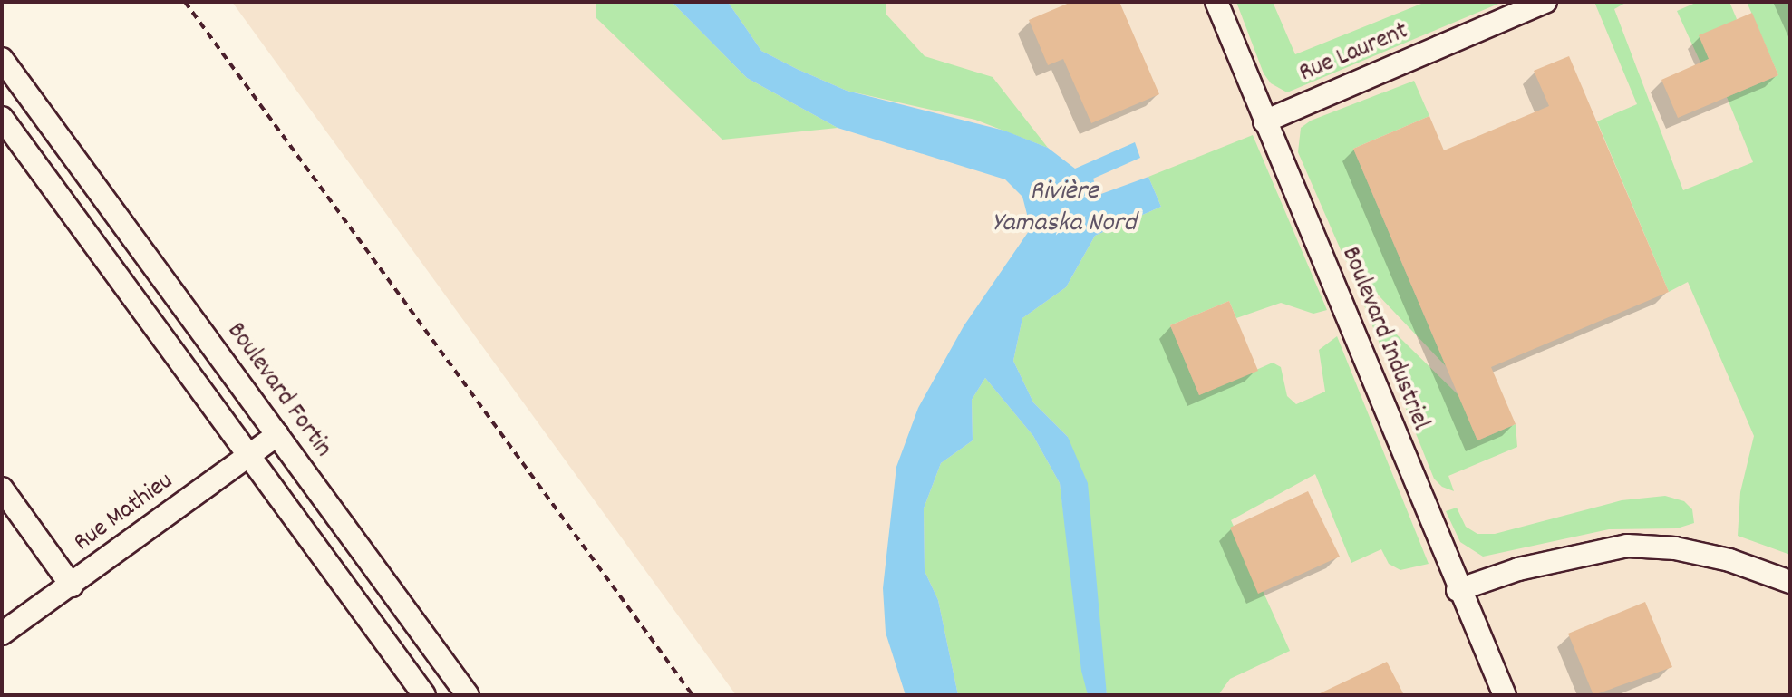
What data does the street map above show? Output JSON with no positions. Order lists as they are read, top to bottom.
{
  "streets": {
    "street": [
      "Rue Laurent",
      "Boulevard Industriel",
      "Boulevard Fortin",
      "Rue Mathieu"
    ]
  },
  "crossings": [
    ["Rue Laurent", "Boulevard Industriel"],
    ["Boulevard Fortin", "Rue Mathieu"]
  ],
  "water": ["Rivière Yamaska Nord"]
}
